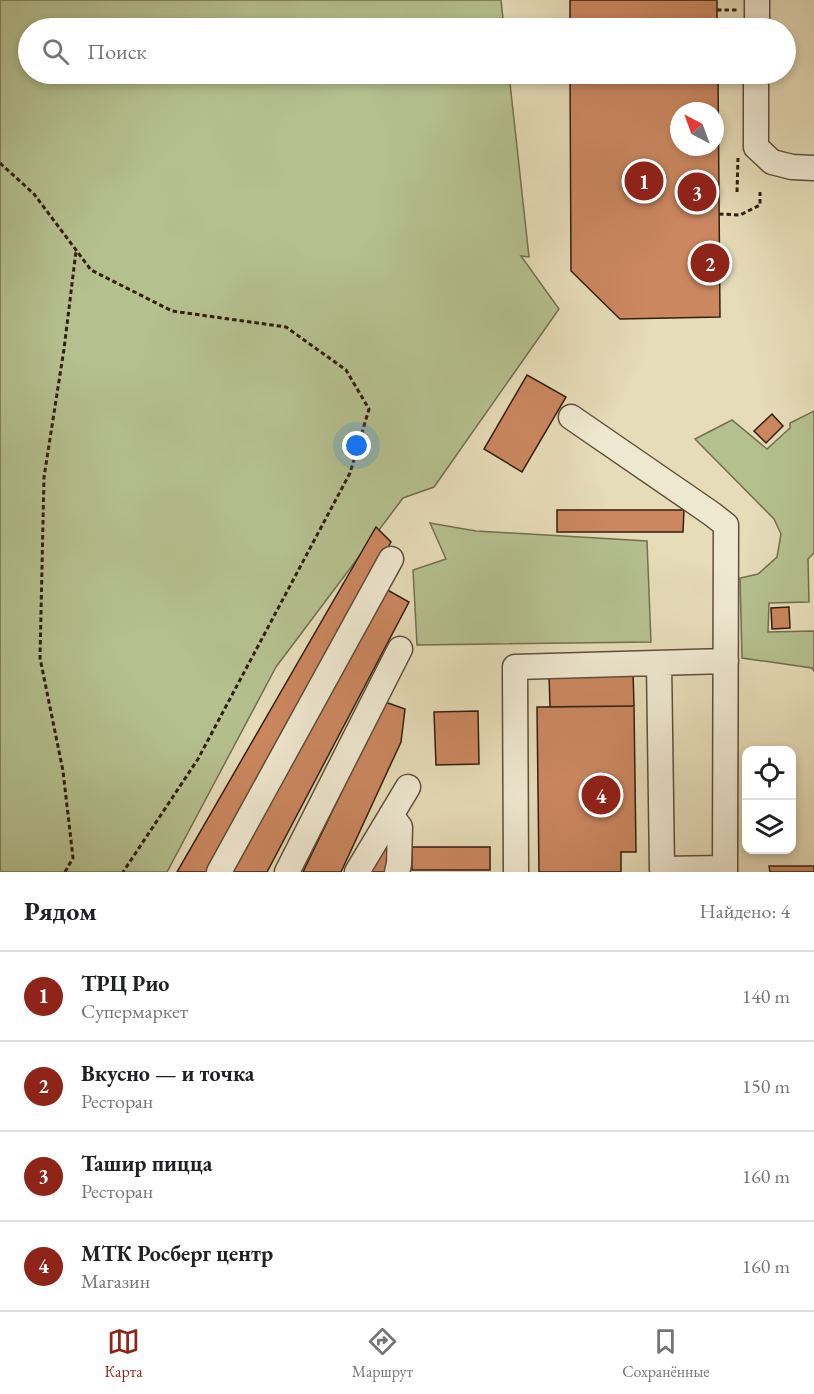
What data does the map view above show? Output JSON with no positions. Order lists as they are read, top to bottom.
{
  "north": "top left",
  "page": {
    "search": "Поиск",
    "pins": [
      "1",
      "3",
      "2",
      "4"
    ],
    "heading": ["Рядом", "Найдено: 4"],
    "list": [
      {
        "mark": "1",
        "name": "ТРЦ Рио",
        "note": "Супермаркет",
        "value": "140 m"
      },
      {
        "mark": "2",
        "name": "Вкусно — и точка",
        "note": "Ресторан",
        "value": "150 m"
      },
      {
        "mark": "3",
        "name": "Ташир пицца",
        "note": "Ресторан",
        "value": "160 m"
      },
      {
        "mark": "4",
        "name": "МТК Росберг центр",
        "note": "Магазин",
        "value": "160 m"
      }
    ],
    "nav": ["Карта", "Маршрут", "Сохранённые"]
  }
}
